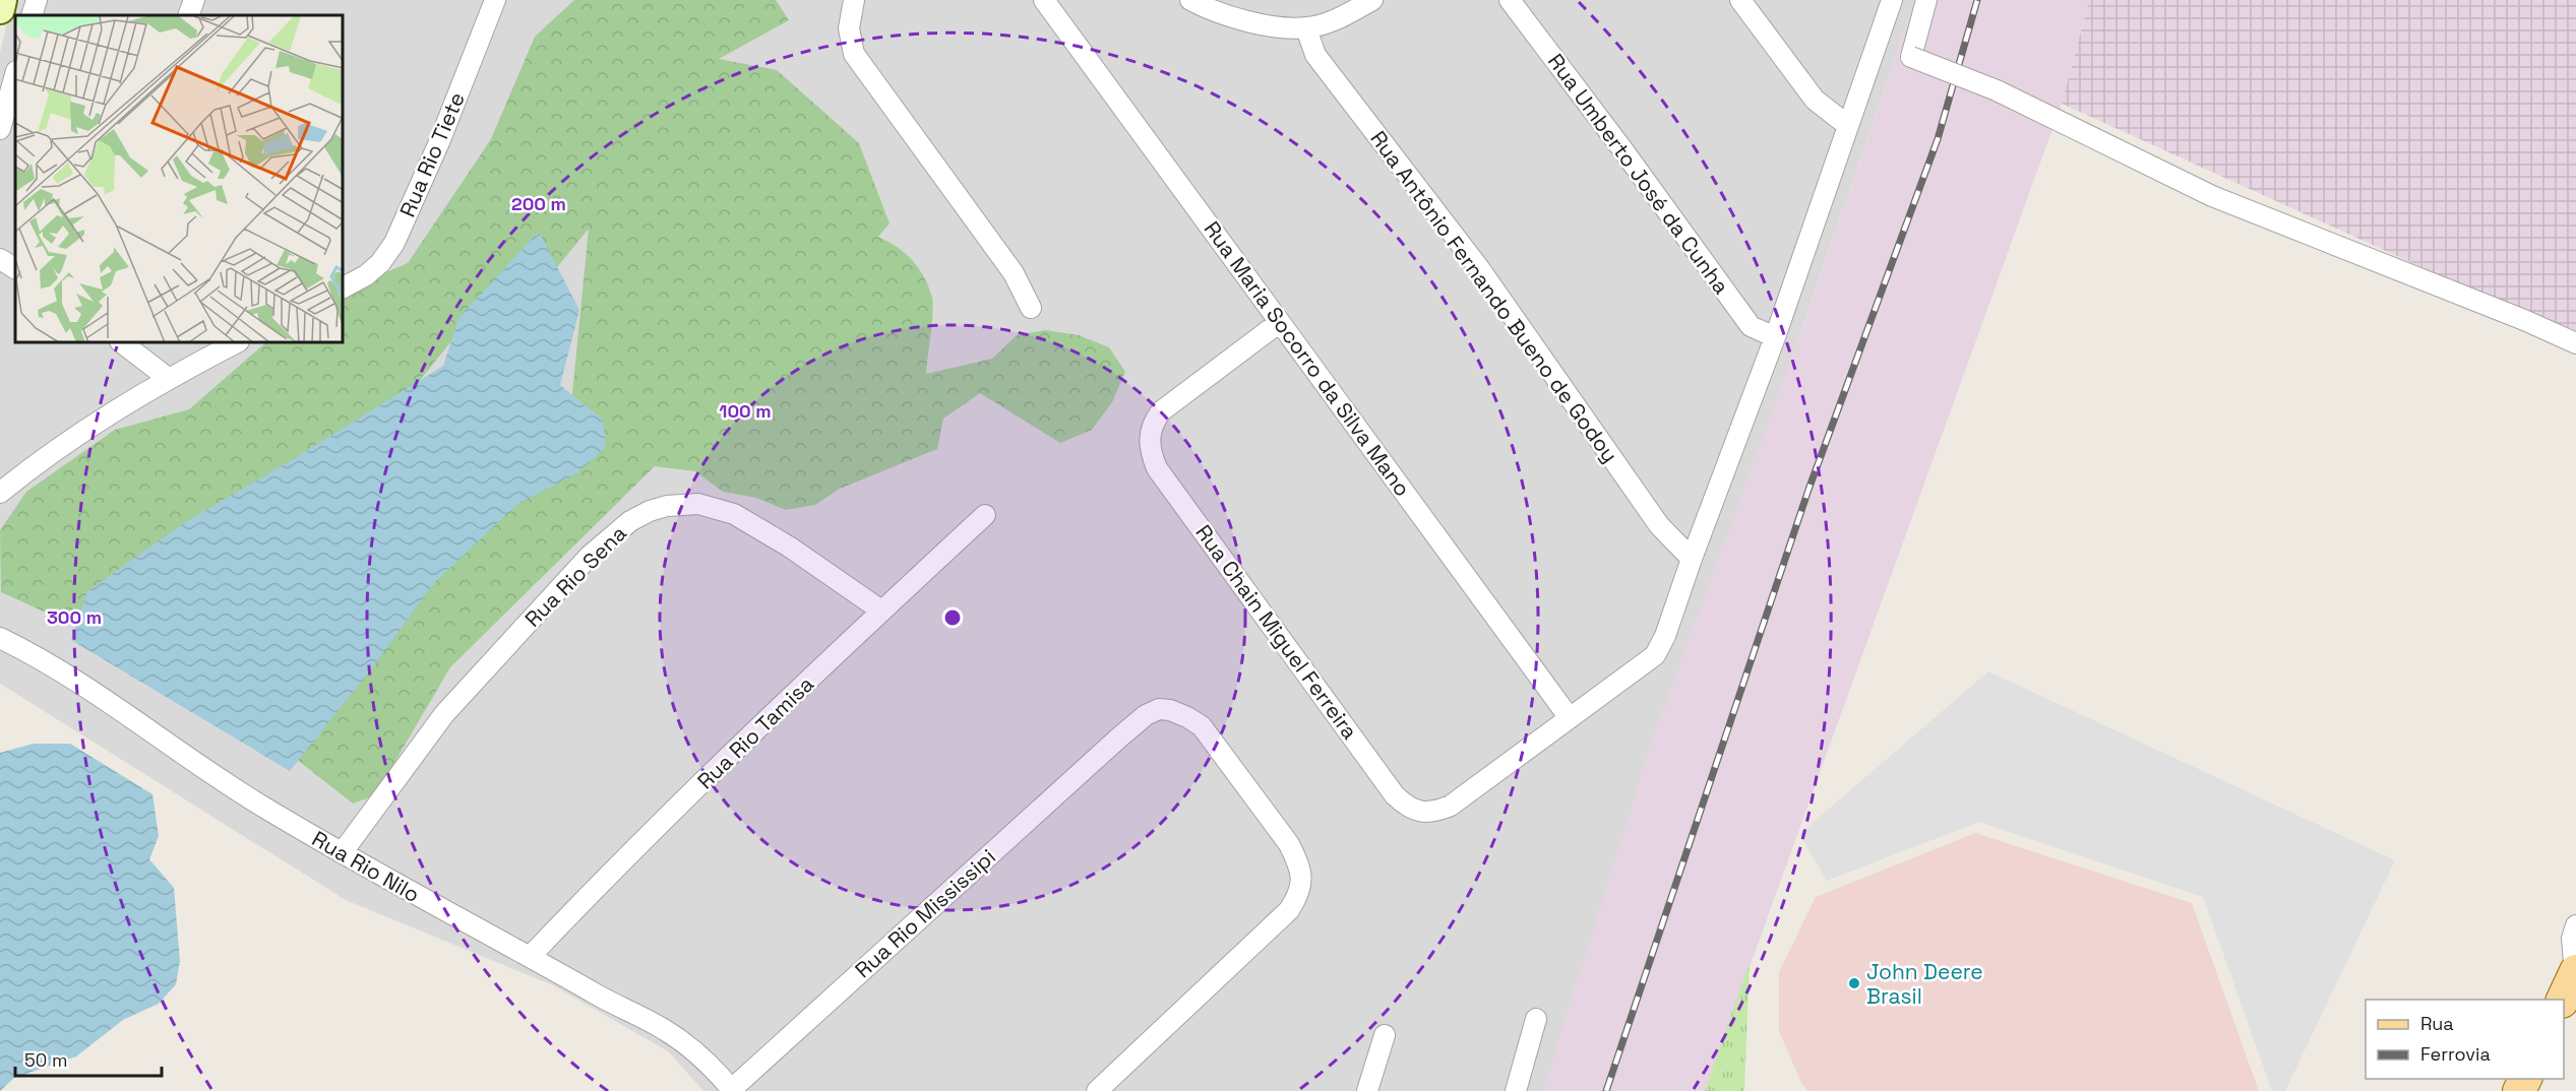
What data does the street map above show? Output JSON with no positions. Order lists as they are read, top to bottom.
{
  "streets": {
    "street": [
      "Rua Rio Tiete",
      "Rua Umberto José da Cunha",
      "Rua Antônio Fernando Bueno de Godoy",
      "Rua Maria Socorro da Silva Mano",
      "Rua Rio Sena",
      "Rua Chain Miguel Ferreira",
      "Rua Rio Tamisa",
      "Rua Rio Nilo",
      "Rua Rio Mississipi"
    ]
  },
  "crossings": [
    ["Rua Maria Socorro da Silva Mano", "Rua Chain Miguel Ferreira"],
    ["Rua Rio Sena", "Rua Rio Tamisa"],
    ["Rua Rio Sena", "Rua Rio Nilo"],
    ["Rua Rio Tamisa", "Rua Rio Nilo"],
    ["Rua Rio Nilo", "Rua Rio Mississipi"]
  ],
  "places": ["John Deere Brasil"],
  "legend": ["Rua", "Ferrovia"],
  "scale_bar": "50 m",
  "rings": ["200 m", "100 m", "300 m"]
}
